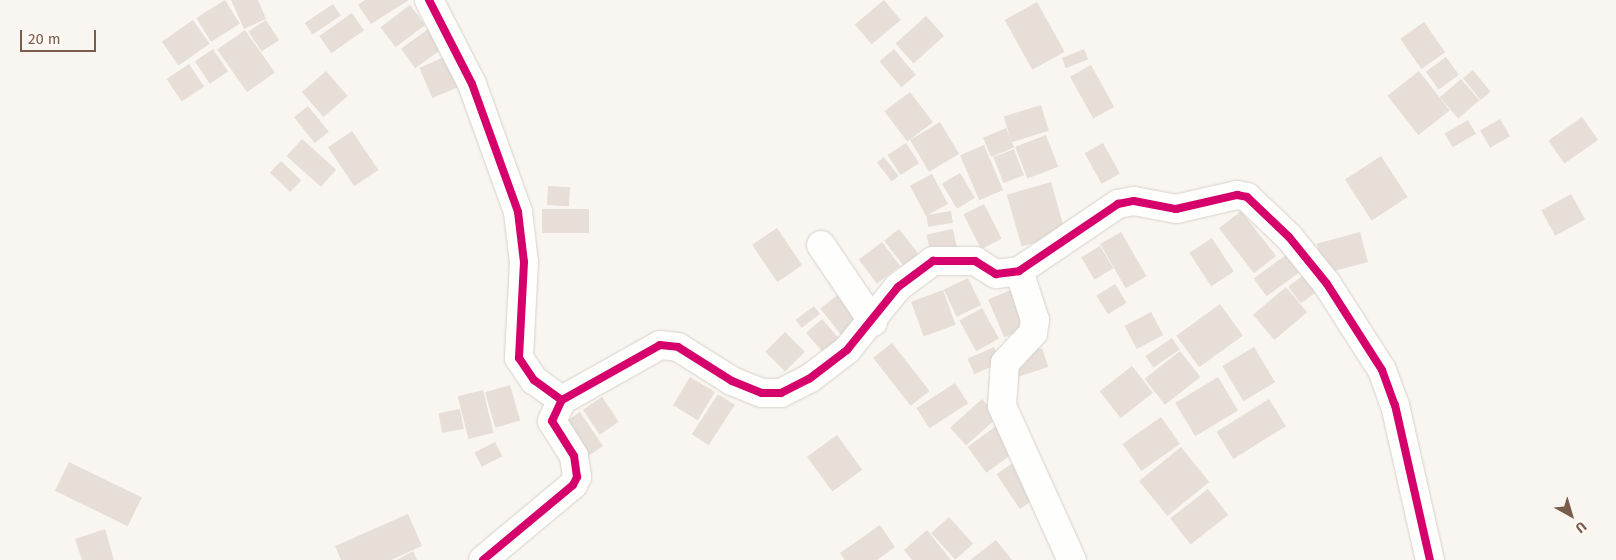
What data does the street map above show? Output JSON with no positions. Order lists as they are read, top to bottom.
{
  "scale_bar": "20 m",
  "north": "bottom right"
}
